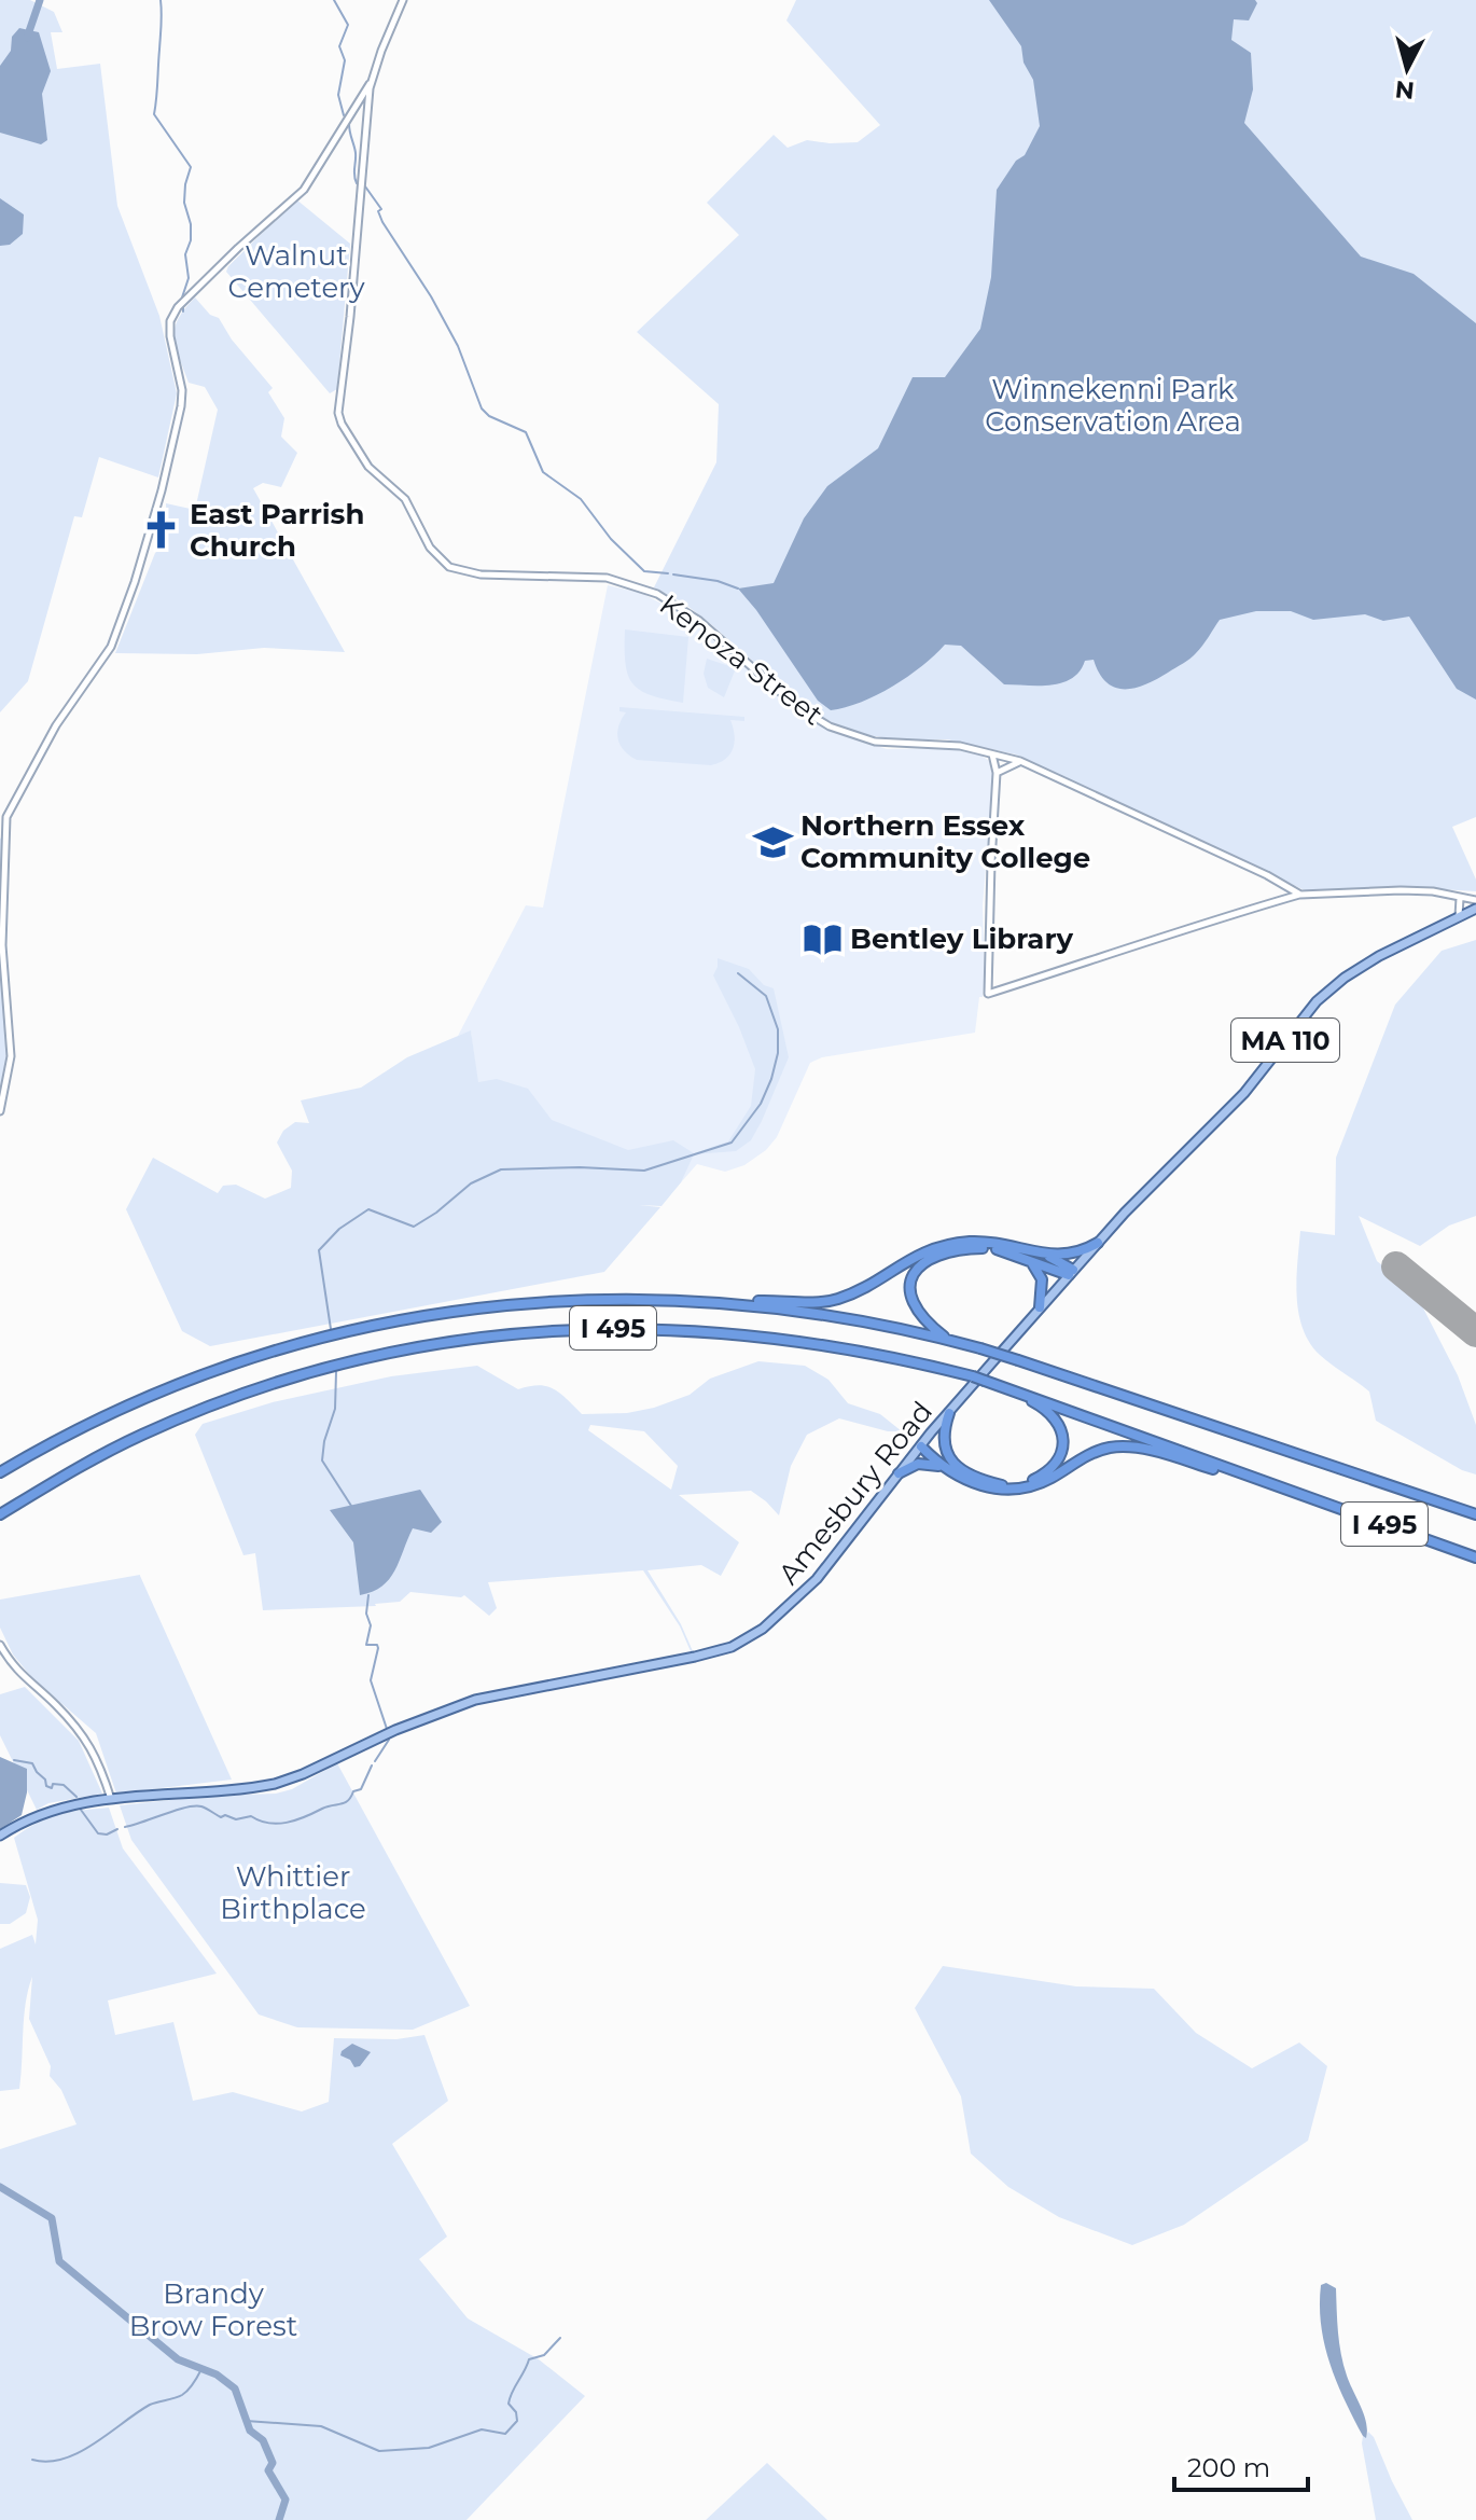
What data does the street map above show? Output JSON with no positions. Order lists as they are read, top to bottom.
{
  "streets": {
    "highway": ["I 495"],
    "main road": ["MA 110", "Amesbury Road"],
    "street": ["Kenoza Street"]
  },
  "parks": [
    "Walnut Cemetery",
    "Winnekenni Park Conservation Area",
    "Whittier Birthplace",
    "Brandy Brow Forest"
  ],
  "places": {
    "church": ["East Parrish Church"],
    "school or university": ["Northern Essex Community College"],
    "library": ["Bentley Library"]
  },
  "scale_bar": "200 m",
  "north": "bottom"
}
